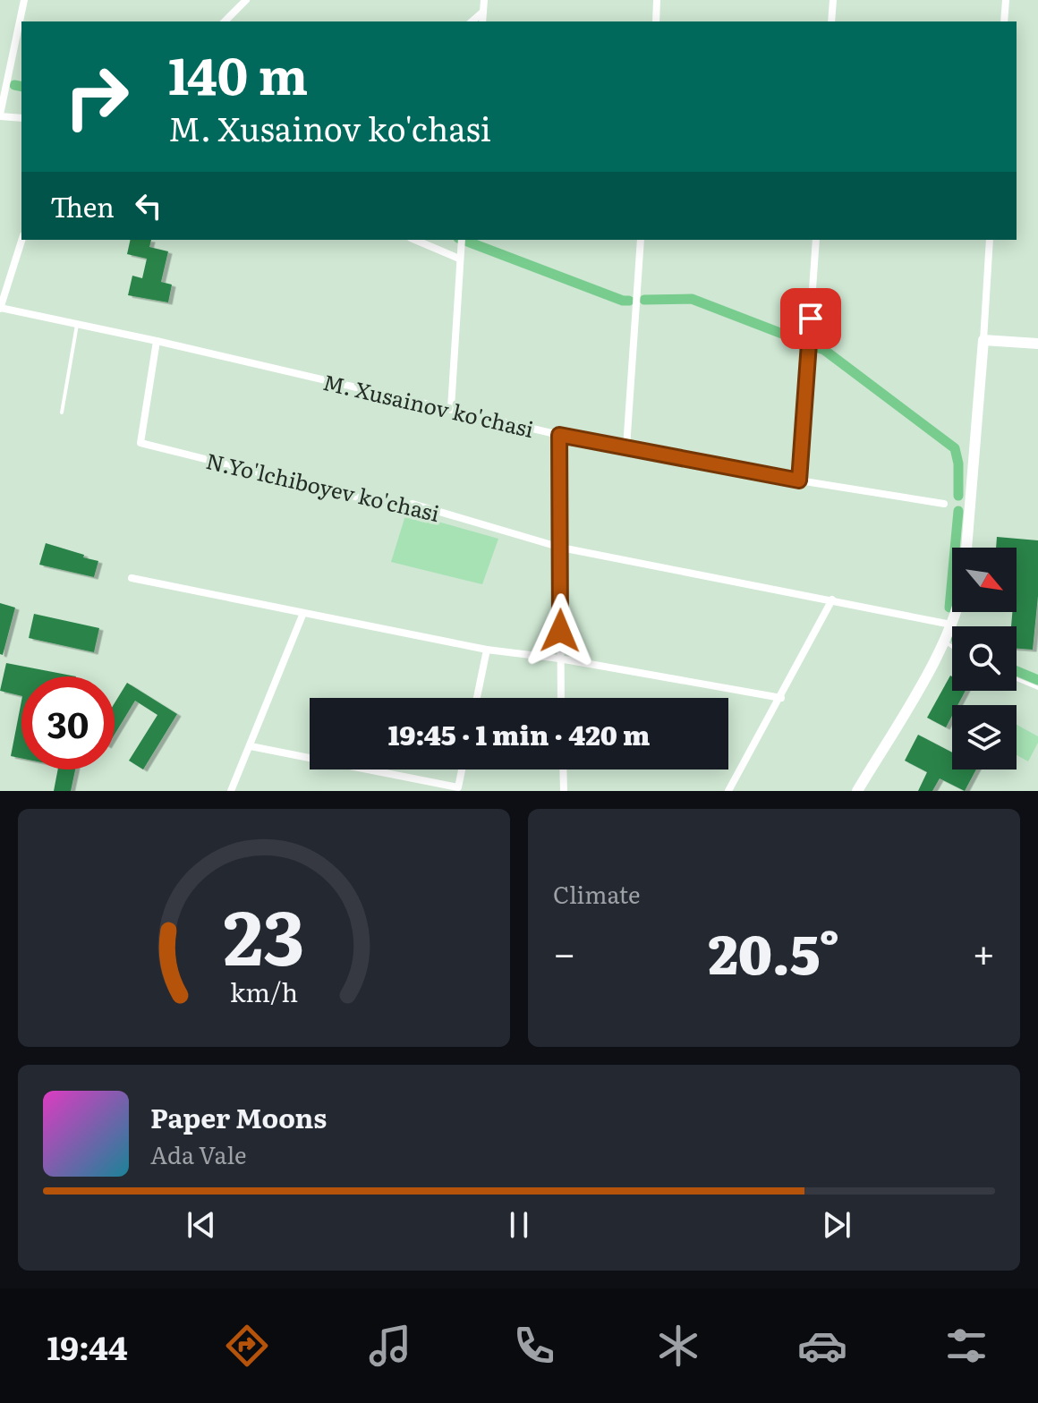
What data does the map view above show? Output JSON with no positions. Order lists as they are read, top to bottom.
{
  "streets": {
    "street": ["M. Xusainov ko'chasi", "N.Yo'lchiboyev ko'chasi"]
  },
  "crossings": [
    ["M. Xusainov ko'chasi", "N.Yo'lchiboyev ko'chasi"]
  ],
  "north": "bottom right",
  "page": {
    "turn": ["140 m", "M. Xusainov ko'chasi"],
    "then": "Then",
    "limit": "30",
    "trip": "19:45 · 1 min · 420 m",
    "tile": "Climate",
    "heat": ["−", "20.5°", "+"],
    "song": ["Paper Moons", "Ada Vale"],
    "tabs": "19:44",
    "gauge": ["23", "km/h"]
  }
}
